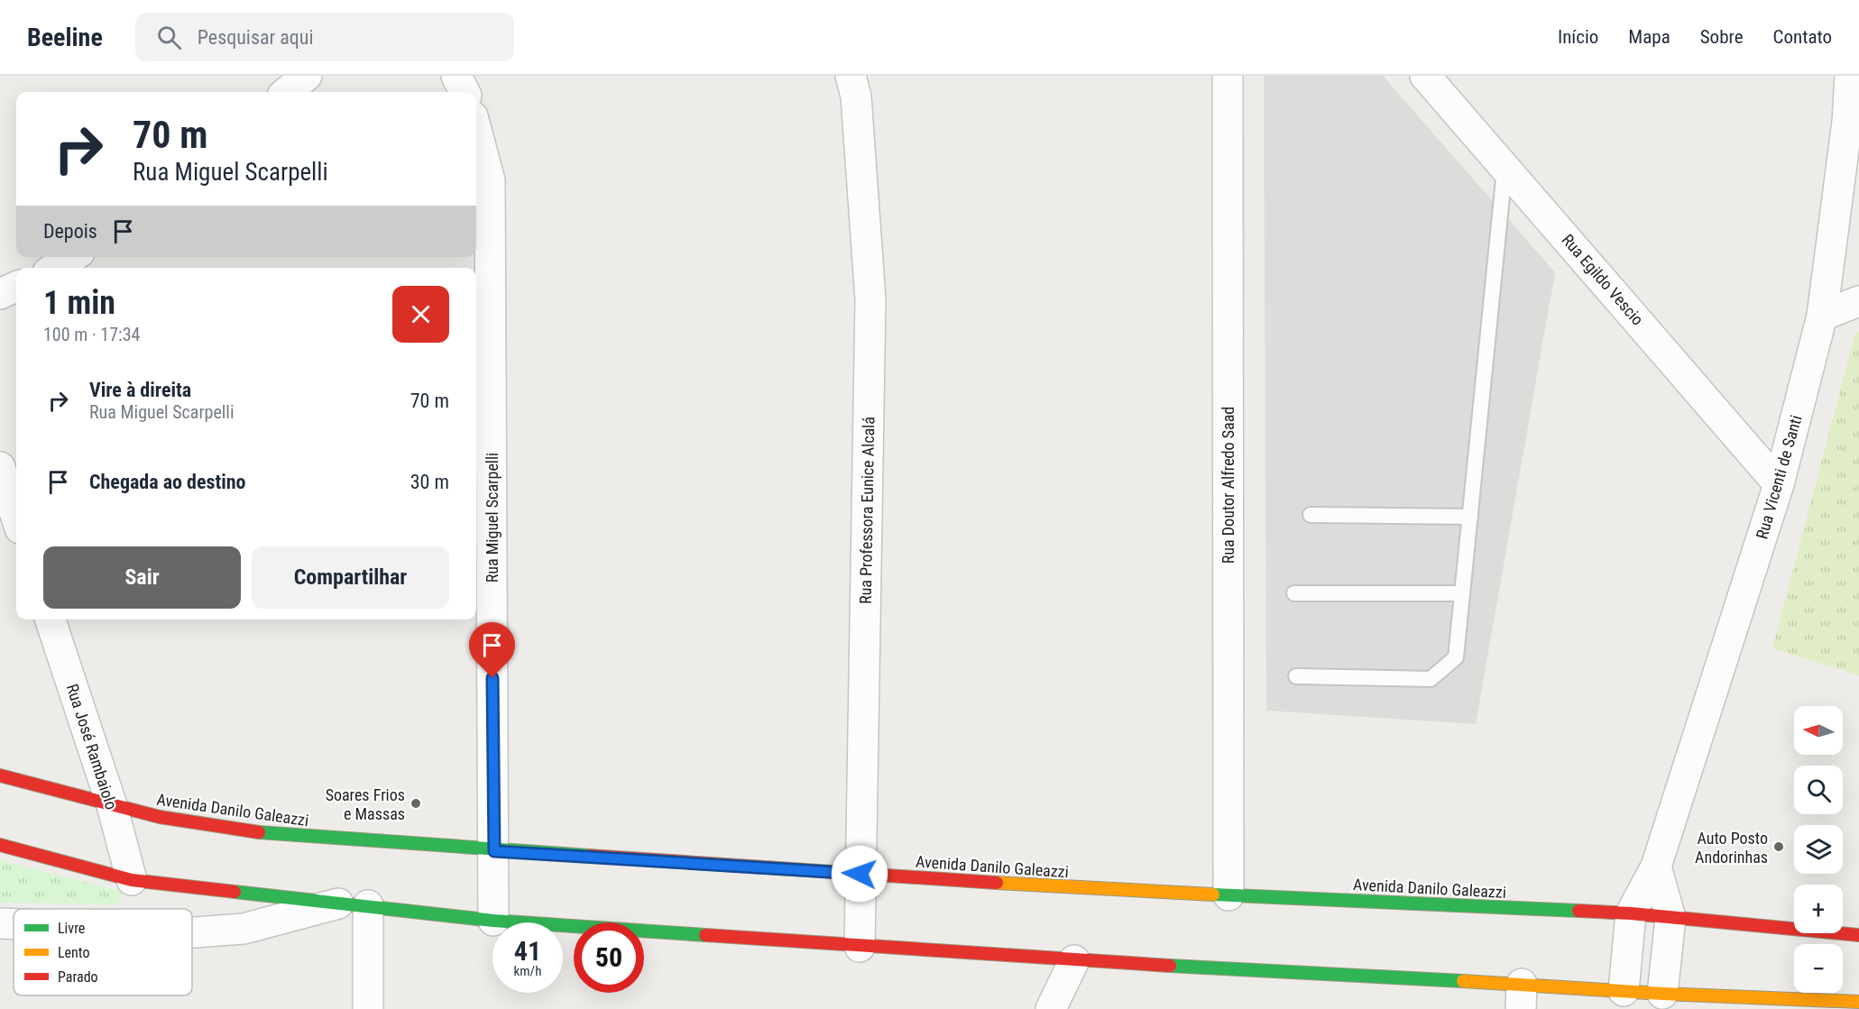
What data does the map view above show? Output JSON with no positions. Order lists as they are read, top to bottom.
{
  "streets": {
    "main road": ["Avenida Danilo Galeazzi"],
    "street": [
      "Rua Egildo Vescio",
      "Rua Vicenti de Santi",
      "Rua Doutor Alfredo Saad",
      "Rua Professora Eunice Alcalá",
      "Rua Miguel Scarpelli",
      "Rua José Rambaiolo"
    ]
  },
  "crossings": [
    ["Rua Egildo Vescio", "Rua Vicenti de Santi"],
    ["Rua Vicenti de Santi", "Avenida Danilo Galeazzi"],
    ["Rua Doutor Alfredo Saad", "Avenida Danilo Galeazzi"],
    ["Rua Professora Eunice Alcalá", "Avenida Danilo Galeazzi"],
    ["Rua Miguel Scarpelli", "Avenida Danilo Galeazzi"],
    ["Rua José Rambaiolo", "Avenida Danilo Galeazzi"]
  ],
  "places": ["Soares Frios e Massas", "Auto Posto Andorinhas"],
  "legend": ["Livre", "Lento", "Parado"],
  "north": "left",
  "page": {
    "header": "Beeline",
    "search": "Pesquisar aqui",
    "nav": [
      "Início",
      "Mapa",
      "Sobre",
      "Contato"
    ],
    "turn": ["70 m", "Rua Miguel Scarpelli"],
    "then": "Depois",
    "heading": ["1 min", "100 m · 17:34"],
    "list": [
      {
        "name": "Vire à direita",
        "note": "Rua Miguel Scarpelli",
        "value": "70 m"
      },
      {
        "name": "Chegada ao destino",
        "value": "30 m"
      }
    ],
    "buttons": ["Sair", "Compartilhar"],
    "map_buttons": ["+", "−"],
    "speed": "41 km/h",
    "limit": "50"
  }
}
